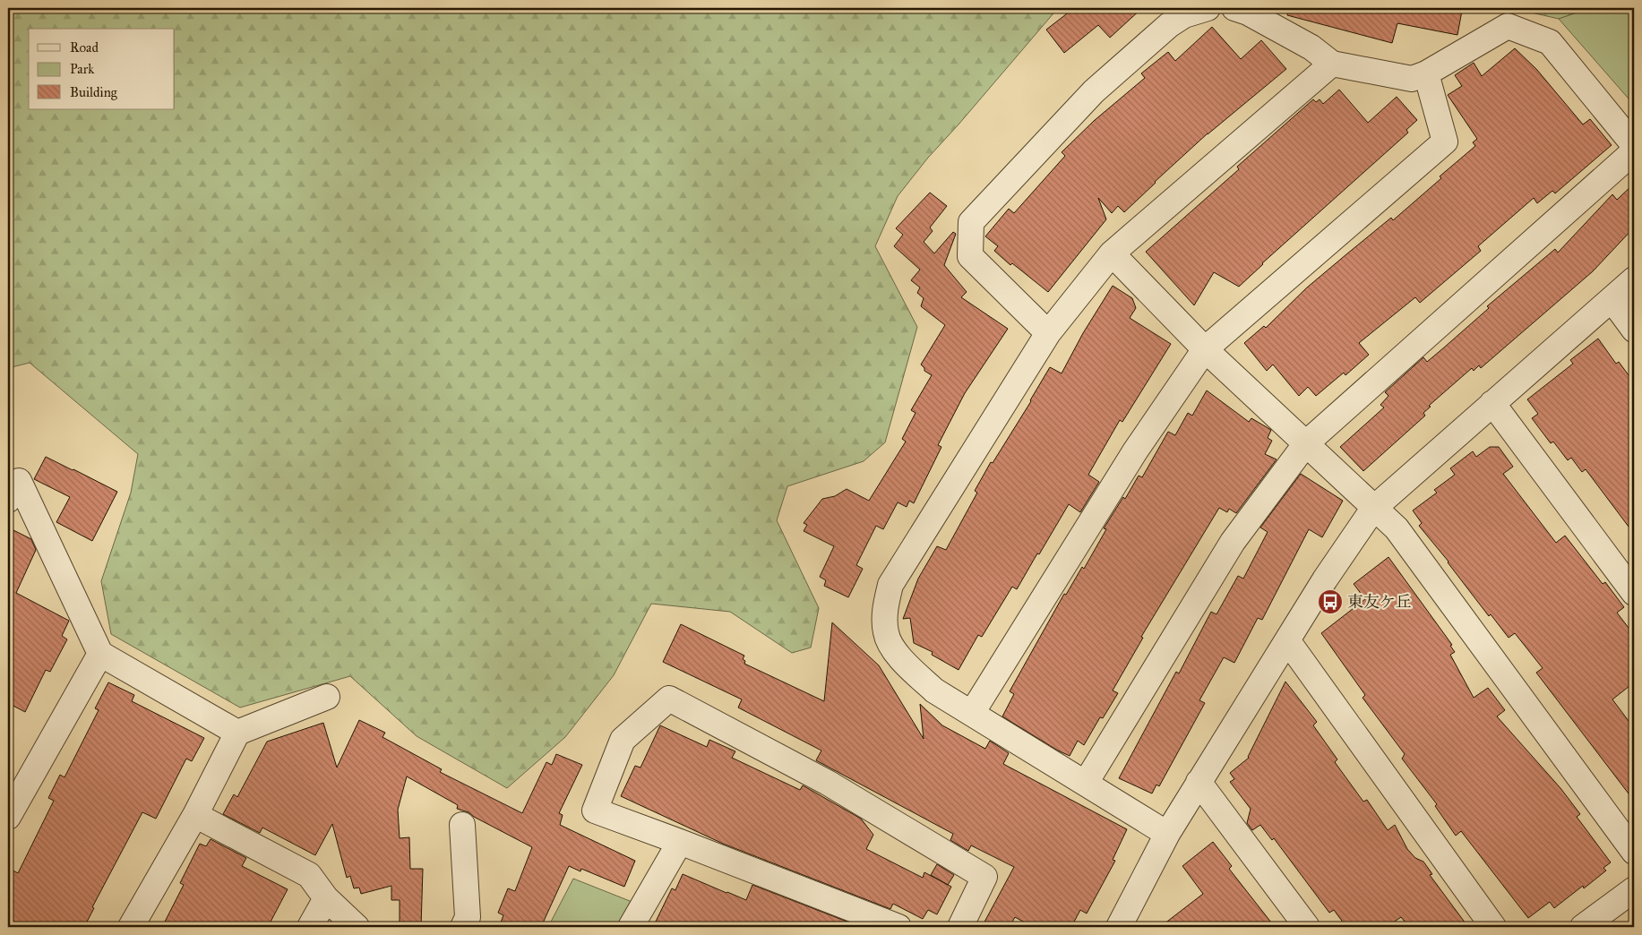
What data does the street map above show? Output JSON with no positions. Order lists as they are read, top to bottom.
{
  "places": {
    "bus stop": ["東友ケ丘"]
  },
  "legend": ["Road", "Park", "Building"]
}
